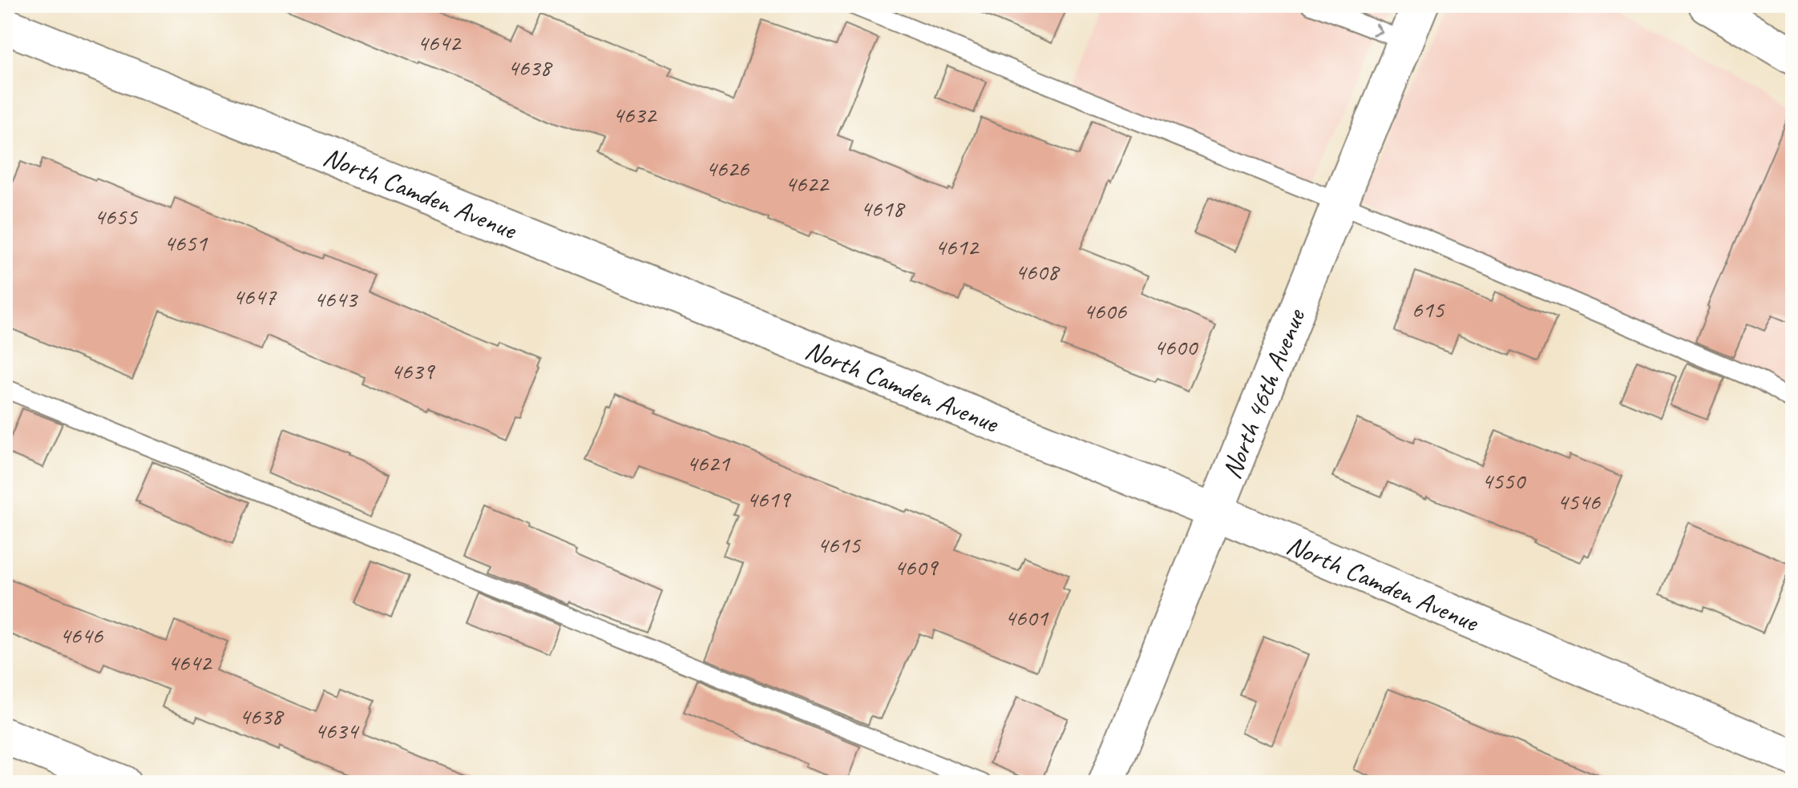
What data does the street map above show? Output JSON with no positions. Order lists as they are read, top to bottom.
{
  "streets": {
    "street": ["North Camden Avenue", "North 46th Avenue"]
  },
  "crossings": [
    ["North Camden Avenue", "North 46th Avenue"]
  ],
  "house_numbers": [
    "4642",
    "4638",
    "4632",
    "4626",
    "4622",
    "4618",
    "4655",
    "4651",
    "4612",
    "4608",
    "4647",
    "4643",
    "615",
    "4606",
    "4600",
    "4639",
    "4621",
    "4550",
    "4619",
    "4546",
    "4615",
    "4609",
    "4601",
    "4646",
    "4642",
    "4638",
    "4634"
  ]
}
